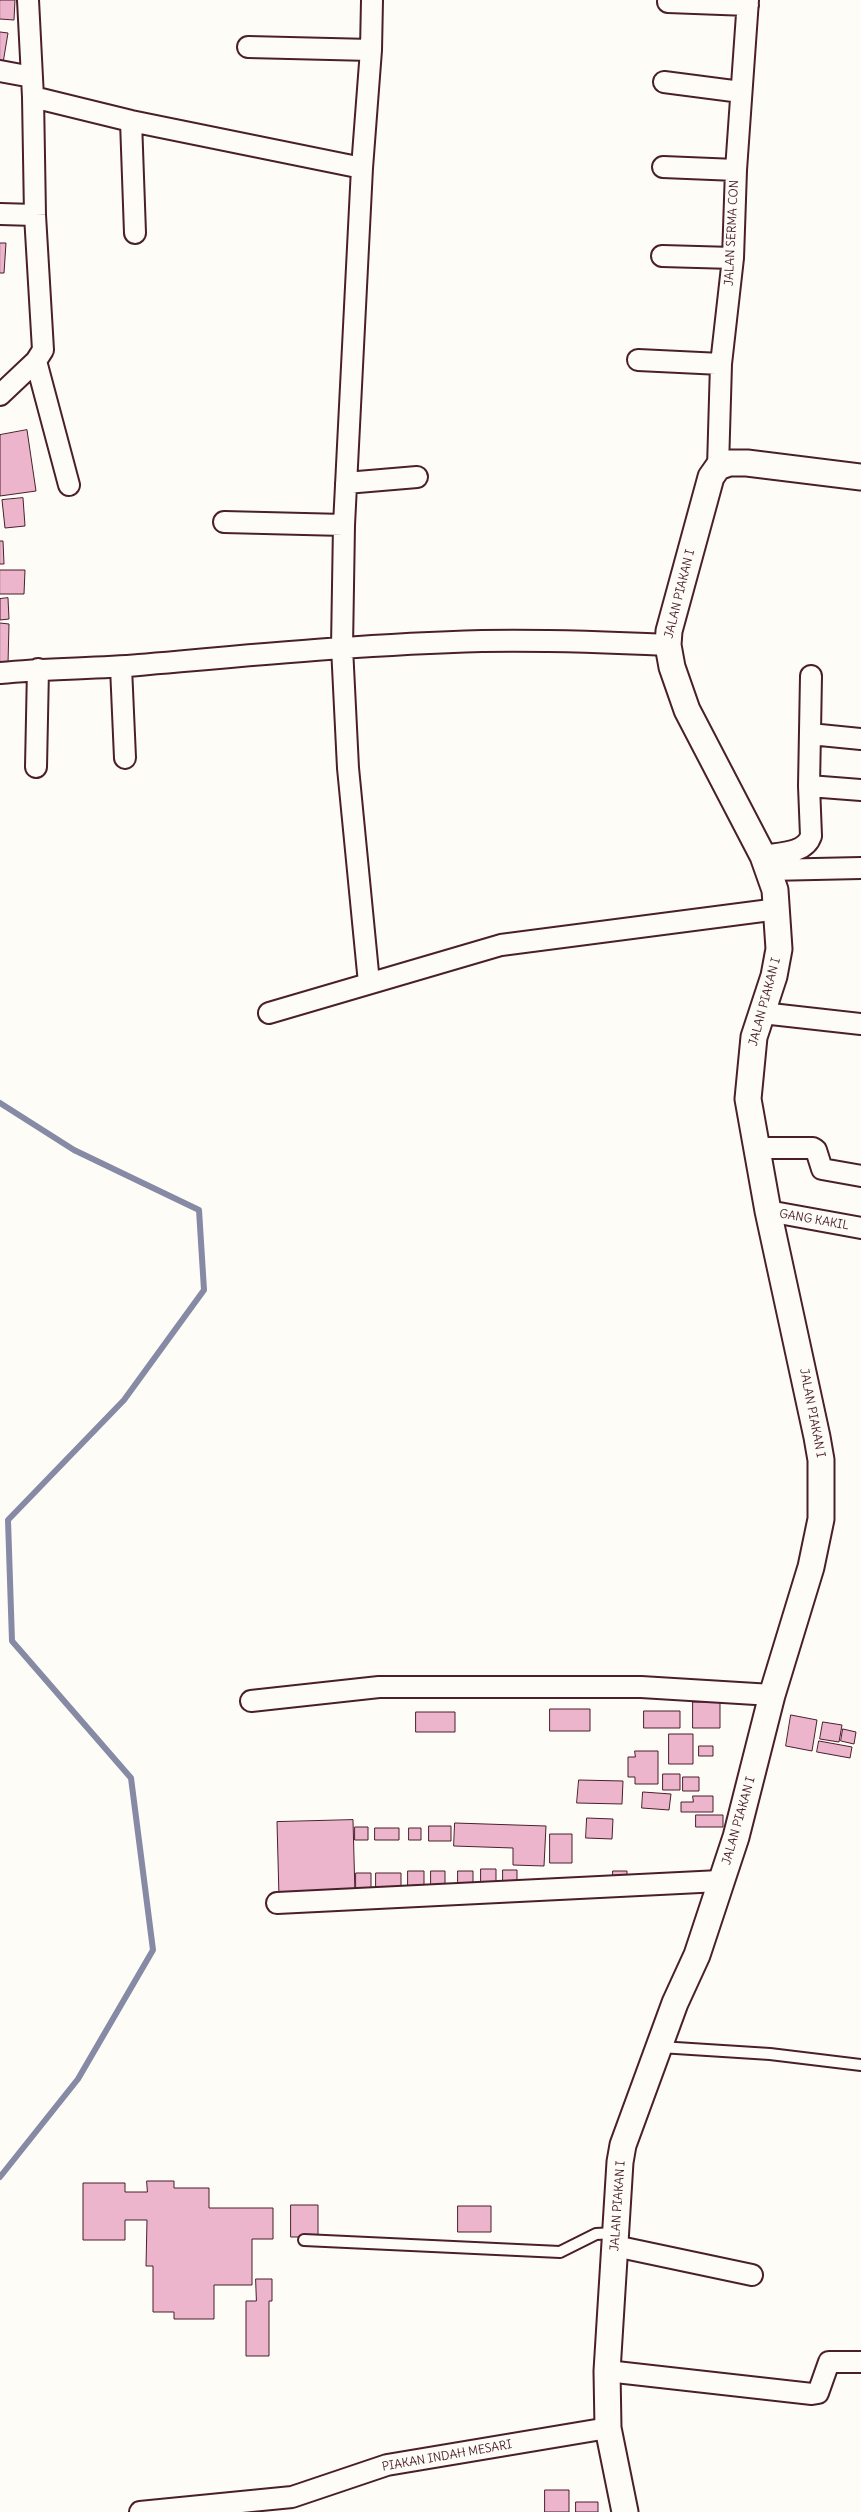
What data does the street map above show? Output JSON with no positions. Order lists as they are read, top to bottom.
{
  "streets": {
    "street": [
      "JALAN SERMA CON",
      "JALAN PIAKAN I",
      "GANG KAKIL",
      "PIAKAN INDAH MESARI"
    ]
  },
  "crossings": [
    ["JALAN SERMA CON", "JALAN PIAKAN I"],
    ["JALAN PIAKAN I", "GANG KAKIL"],
    ["JALAN PIAKAN I", "PIAKAN INDAH MESARI"]
  ]
}
